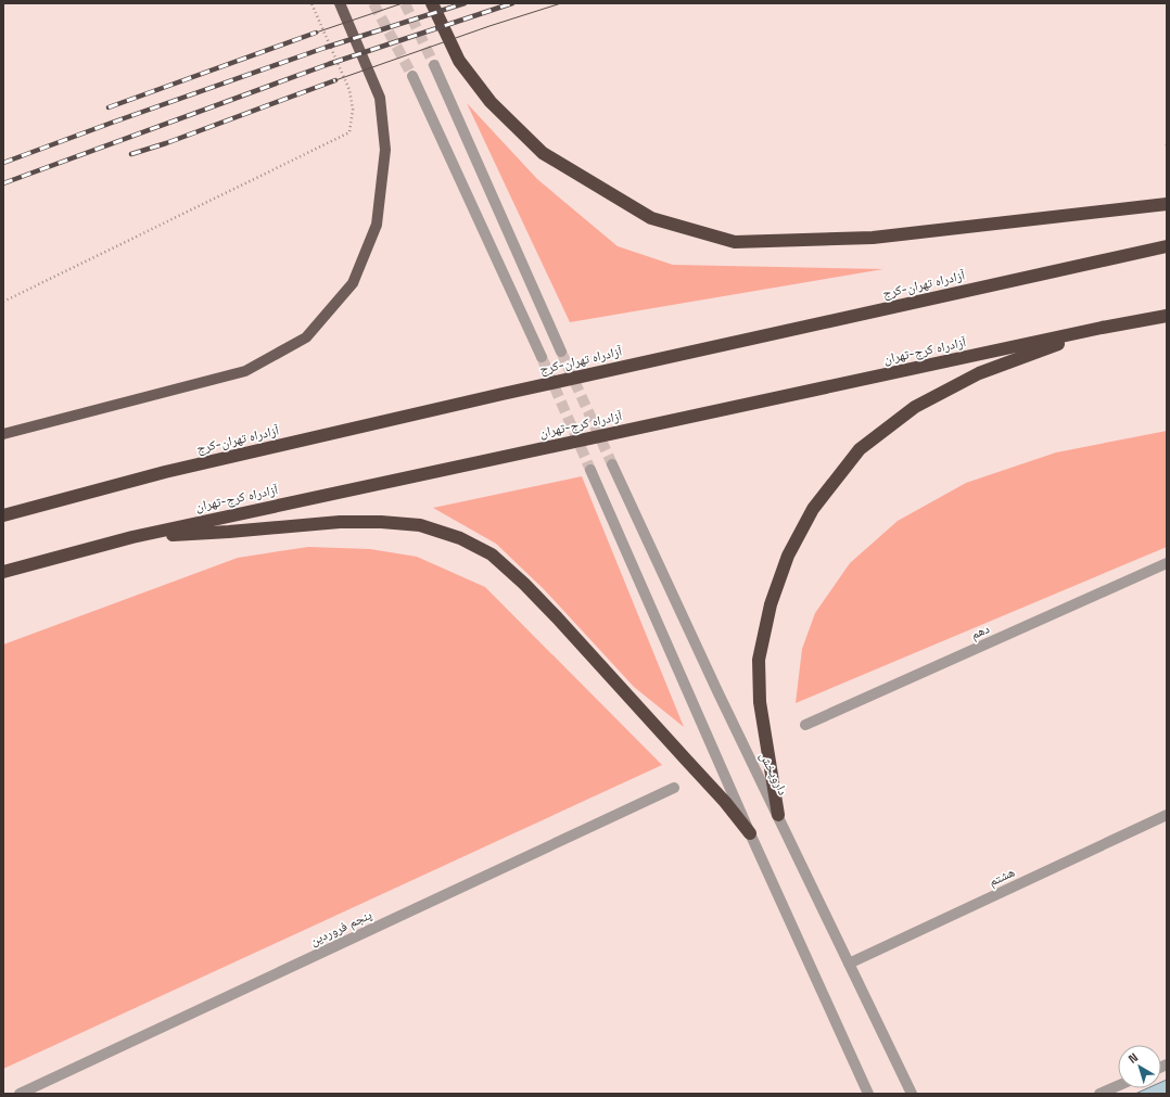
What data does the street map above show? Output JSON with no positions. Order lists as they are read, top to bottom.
{
  "streets": {
    "highway": ["آزادراه تهران-کرج", "آزادراه کرج-تهران"],
    "street": [
      "دهم",
      "داروپخش",
      "هشتم",
      "پنجم فروردین"
    ]
  },
  "crossings": [
    ["داروپخش", "هشتم"]
  ],
  "north": "top left"
}
